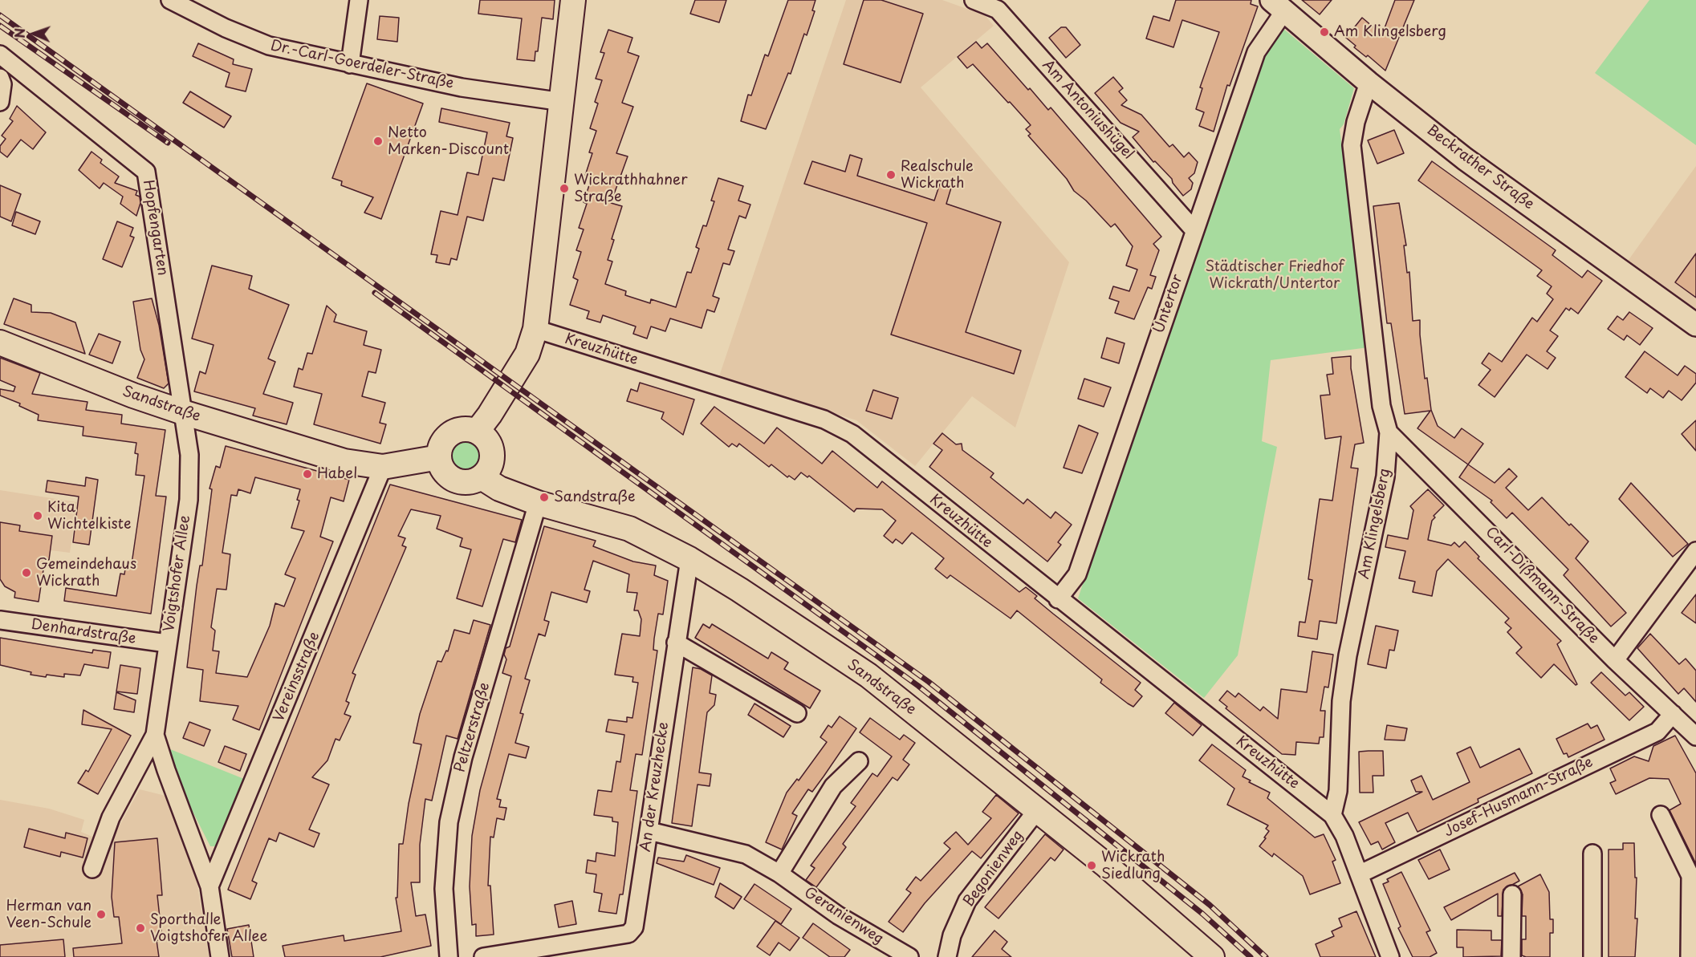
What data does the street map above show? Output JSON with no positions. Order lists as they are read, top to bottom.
{
  "streets": {
    "main road": ["Sandstraße"],
    "street": [
      "Dr.-Carl-Goerdeler-Straße",
      "Am Antoniushügel",
      "Beckrather Straße",
      "Hopfengarten",
      "Untertor",
      "Kreuzhütte",
      "Am Klingelsberg",
      "Voigtshofer Allee",
      "Carl-Dißmann-Straße",
      "Denhardstraße",
      "Vereinsstraße",
      "Peltzerstraße",
      "An der Kreuzhecke",
      "Josef-Husmann-Straße",
      "Begonienweg",
      "Geranienweg"
    ]
  },
  "crossings": [
    ["Am Antoniushügel", "Untertor"],
    ["Beckrather Straße", "Untertor"],
    ["Beckrather Straße", "Am Klingelsberg"],
    ["Hopfengarten", "Sandstraße"],
    ["Hopfengarten", "Voigtshofer Allee"],
    ["Untertor", "Kreuzhütte"],
    ["Kreuzhütte", "Am Klingelsberg"],
    ["Sandstraße", "Voigtshofer Allee"],
    ["Sandstraße", "Vereinsstraße"],
    ["Sandstraße", "Peltzerstraße"],
    ["Sandstraße", "An der Kreuzhecke"],
    ["Sandstraße", "Begonienweg"],
    ["Am Klingelsberg", "Carl-Dißmann-Straße"],
    ["Voigtshofer Allee", "Denhardstraße"],
    ["Voigtshofer Allee", "Vereinsstraße"],
    ["Carl-Dißmann-Straße", "Josef-Husmann-Straße"],
    ["An der Kreuzhecke", "Geranienweg"]
  ],
  "parks": ["Städtischer Friedhof Wickrath/Untertor"],
  "places": [
    "Am Klingelsberg",
    "Netto Marken-Discount",
    "Realschule Wickrath",
    "Wickrathhahner Straße",
    "Habel",
    "Sandstraße",
    "Kita Wichtelkiste",
    "Gemeindehaus Wickrath",
    "Wickrath Siedlung",
    "Herman van Veen-Schule",
    "Sporthalle Voigtshofer Allee"
  ],
  "north": "left"
}
